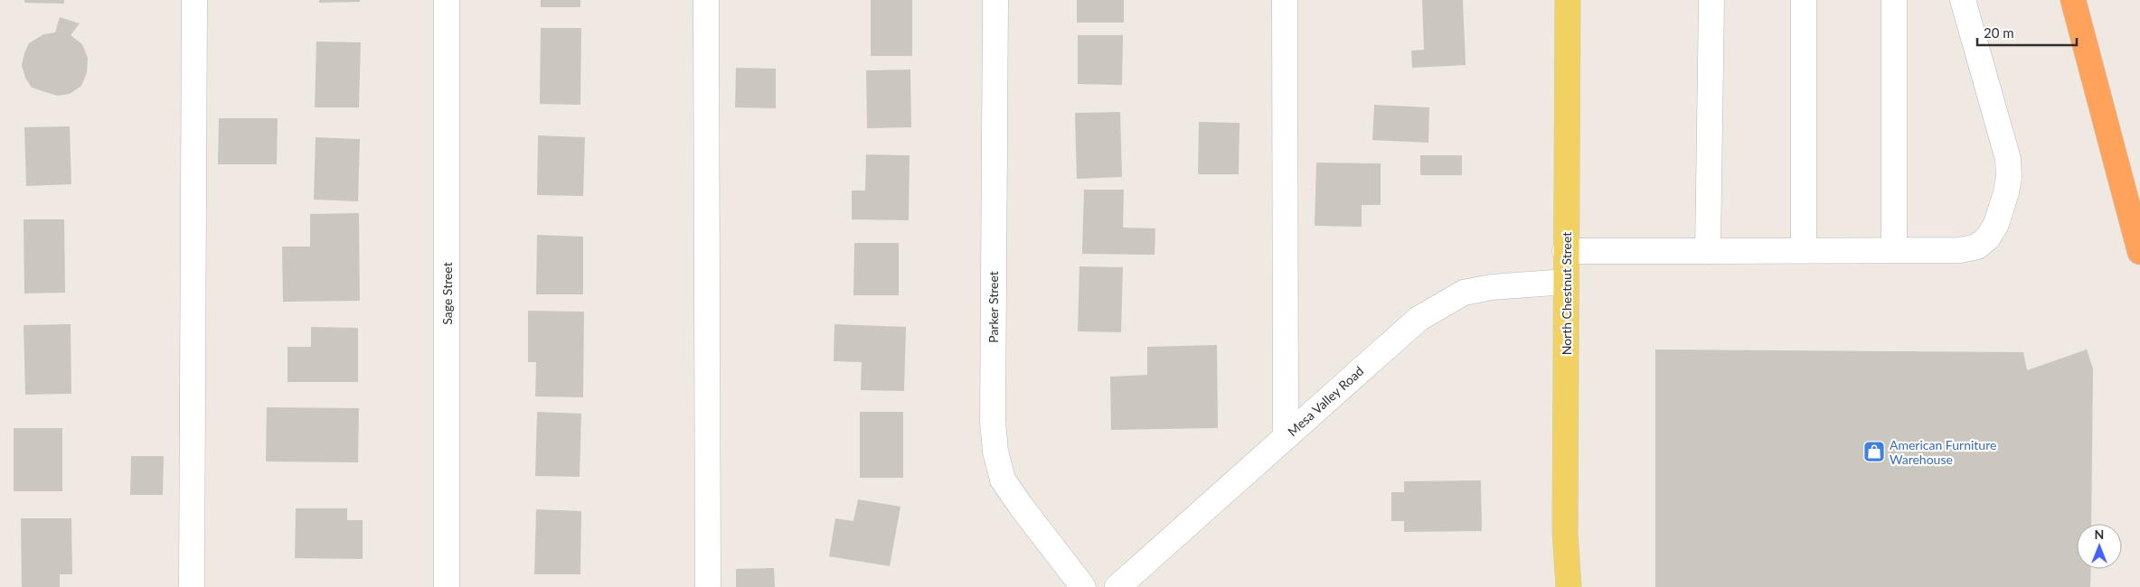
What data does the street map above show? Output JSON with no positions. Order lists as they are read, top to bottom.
{
  "streets": {
    "main road": ["North Chestnut Street"],
    "street": ["Sage Street", "Parker Street", "Mesa Valley Road"]
  },
  "crossings": [
    ["North Chestnut Street", "Mesa Valley Road"]
  ],
  "places": {
    "shop": ["American Furniture Warehouse"]
  },
  "scale_bar": "20 m",
  "north": "top"
}
